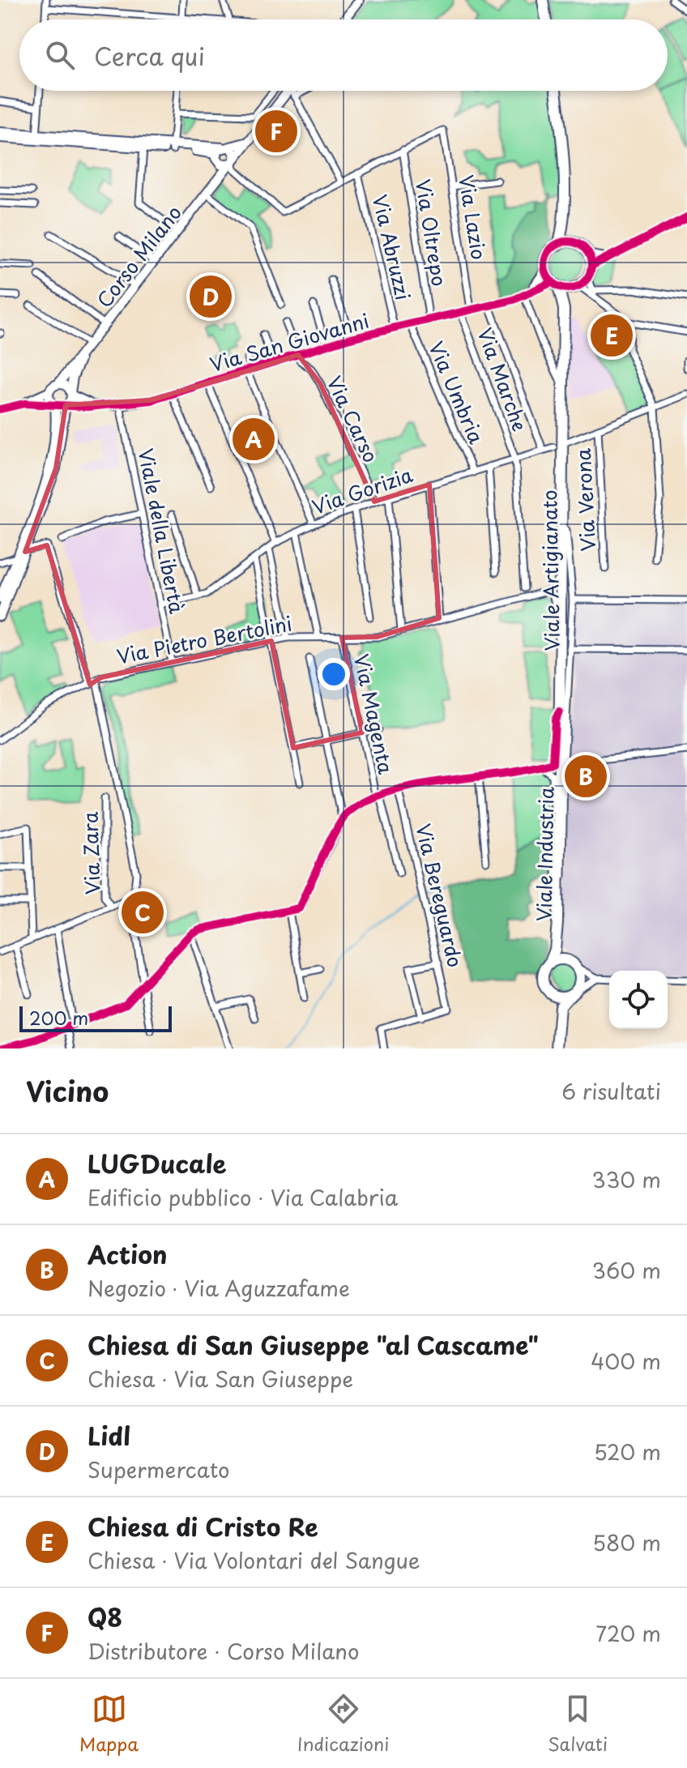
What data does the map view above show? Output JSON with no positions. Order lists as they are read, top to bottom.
{
  "streets": {
    "main road": ["Corso Milano", "Viale Artigianato", "Viale Industria"],
    "street": [
      "Via Lazio",
      "Via Oltrepo",
      "Via Abruzzi",
      "Via San Giovanni",
      "Via Marche",
      "Via Umbria",
      "Via Carso",
      "Via Gorizia",
      "Via Verona",
      "Viale della Libertà",
      "Via Pietro Bertolini",
      "Via Magenta",
      "Via Zara",
      "Via Bereguardo"
    ]
  },
  "crossings": [
    ["Via Lazio", "Via Oltrepo"],
    ["Via Lazio", "Via San Giovanni"],
    ["Via Oltrepo", "Via San Giovanni"],
    ["Via Abruzzi", "Via San Giovanni"],
    ["Corso Milano", "Via San Giovanni"],
    ["Via San Giovanni", "Via Marche"],
    ["Via San Giovanni", "Via Umbria"],
    ["Via San Giovanni", "Via Carso"],
    ["Via San Giovanni", "Viale della Libertà"],
    ["Via San Giovanni", "Viale Artigianato"],
    ["Via Marche", "Via Gorizia"],
    ["Via Umbria", "Via Gorizia"],
    ["Via Carso", "Via Gorizia"],
    ["Via Gorizia", "Via Verona"],
    ["Via Gorizia", "Viale della Libertà"],
    ["Via Gorizia", "Viale Artigianato"],
    ["Viale della Libertà", "Via Pietro Bertolini"],
    ["Viale Artigianato", "Viale Industria"],
    ["Via Pietro Bertolini", "Via Magenta"]
  ],
  "scale_bar": "200 m",
  "page": {
    "search": "Cerca qui",
    "pins": [
      "F",
      "D",
      "E",
      "A",
      "B",
      "C"
    ],
    "scale": "200 m",
    "heading": ["Vicino", "6 risultati"],
    "list": [
      {
        "mark": "A",
        "name": "LUGDucale",
        "note": "Edificio pubblico · Via Calabria",
        "value": "330 m"
      },
      {
        "mark": "B",
        "name": "Action",
        "note": "Negozio · Via Aguzzafame",
        "value": "360 m"
      },
      {
        "mark": "C",
        "name": "Chiesa di San Giuseppe \"al Cascame\"",
        "note": "Chiesa · Via San Giuseppe",
        "value": "400 m"
      },
      {
        "mark": "D",
        "name": "Lidl",
        "note": "Supermercato",
        "value": "520 m"
      },
      {
        "mark": "E",
        "name": "Chiesa di Cristo Re",
        "note": "Chiesa · Via Volontari del Sangue",
        "value": "580 m"
      },
      {
        "mark": "F",
        "name": "Q8",
        "note": "Distributore · Corso Milano",
        "value": "720 m"
      }
    ],
    "nav": ["Mappa", "Indicazioni", "Salvati"]
  }
}
